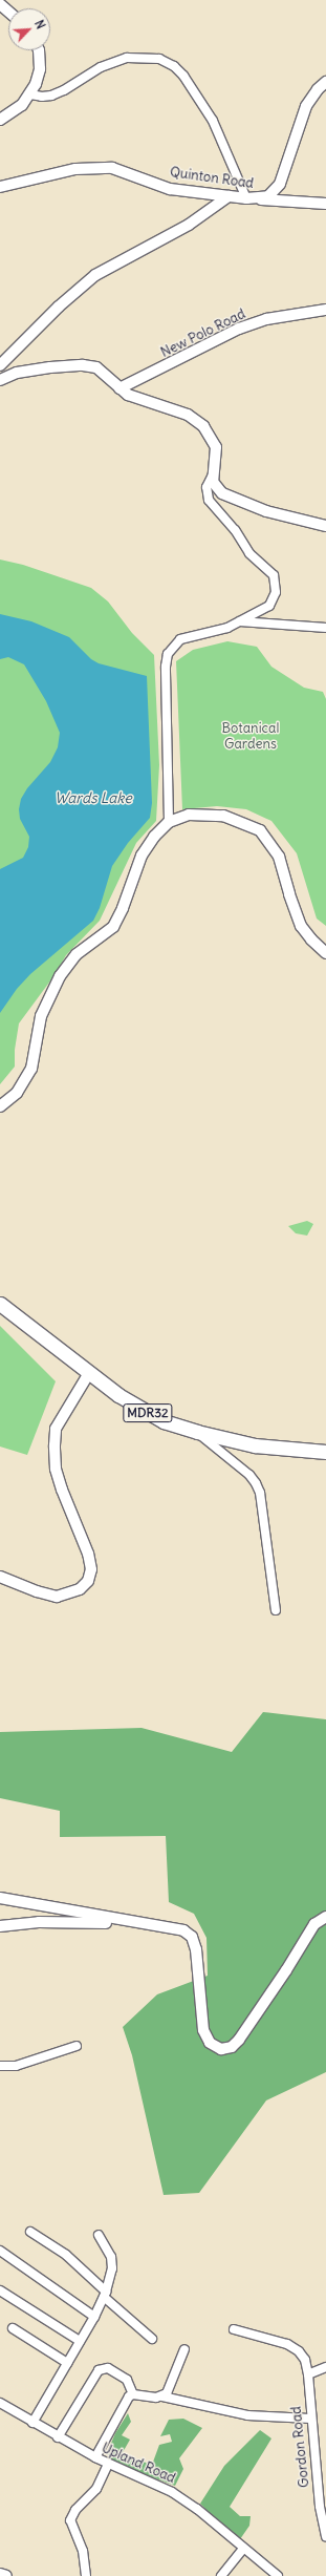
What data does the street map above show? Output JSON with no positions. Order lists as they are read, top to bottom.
{
  "streets": {
    "main road": ["MDR32"],
    "street": [
      "Quinton Road",
      "New Polo Road",
      "Gordon Road",
      "Upland Road"
    ]
  },
  "water": ["Wards Lake"],
  "parks": ["Botanical Gardens"],
  "north": "top right"
}
